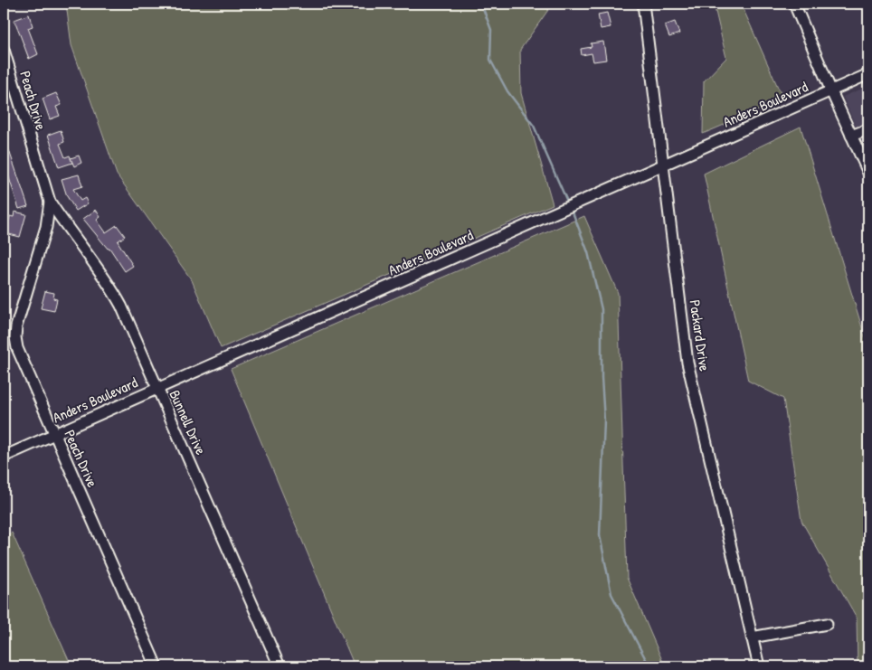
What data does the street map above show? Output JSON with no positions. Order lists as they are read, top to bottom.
{
  "streets": {
    "street": [
      "Peach Drive",
      "Anders Boulevard",
      "Packard Drive",
      "Bunnell Drive"
    ]
  },
  "crossings": [
    ["Peach Drive", "Anders Boulevard"],
    ["Peach Drive", "Bunnell Drive"],
    ["Anders Boulevard", "Packard Drive"],
    ["Anders Boulevard", "Bunnell Drive"]
  ]
}
